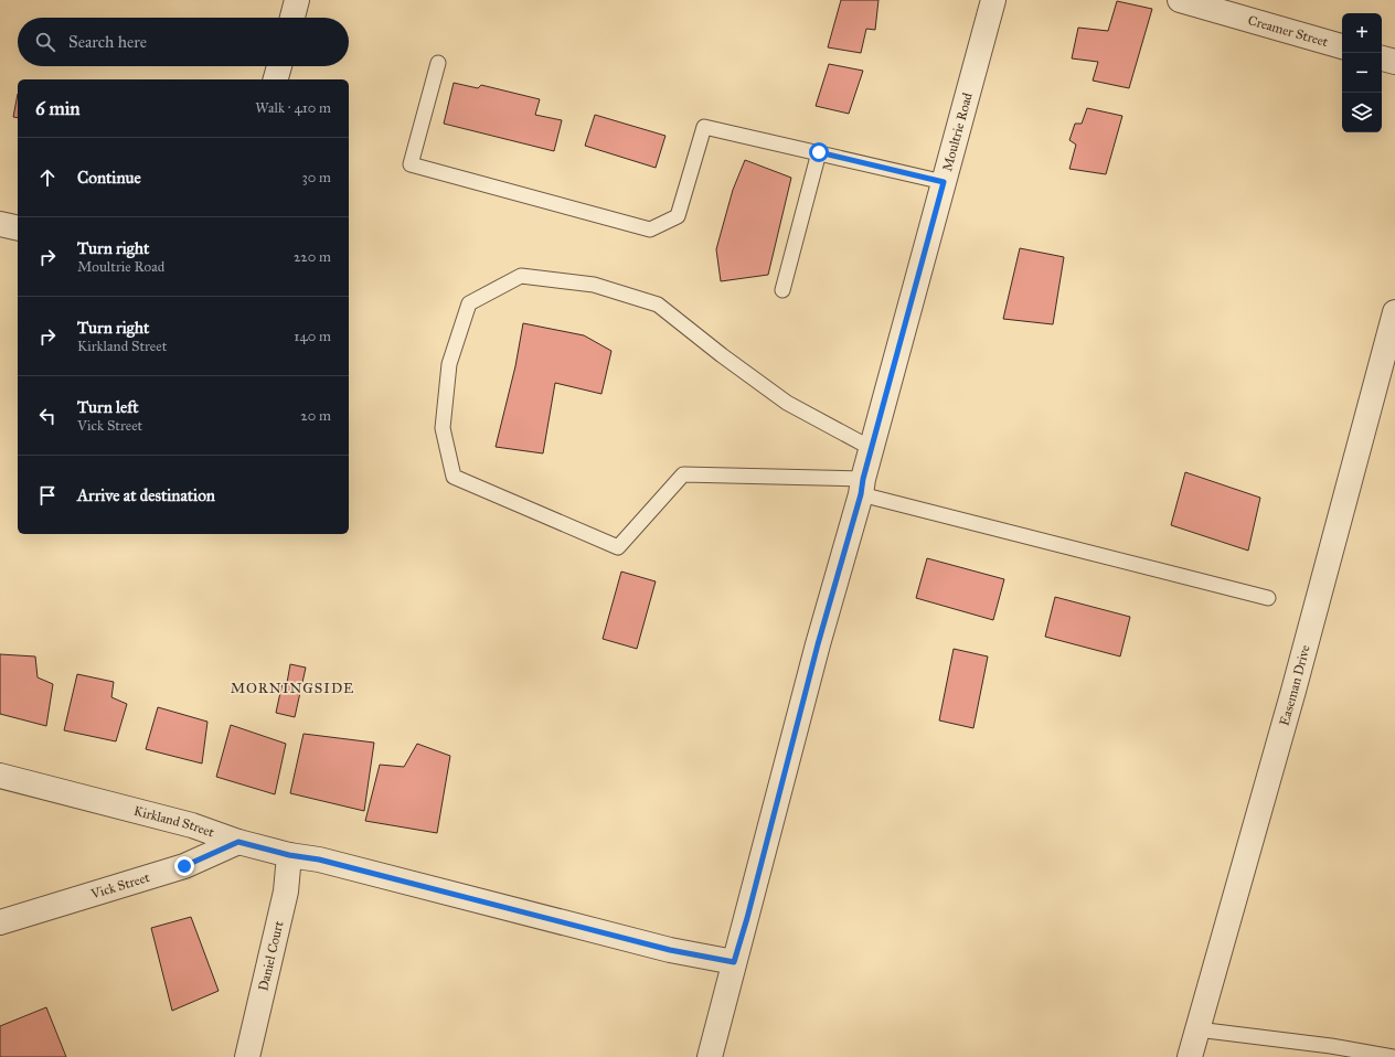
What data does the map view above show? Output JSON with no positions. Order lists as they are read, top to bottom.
{
  "streets": {
    "street": [
      "Creamer Street",
      "Moultrie Road",
      "Easeman Drive",
      "Kirkland Street",
      "Vick Street",
      "Daniel Court"
    ]
  },
  "crossings": [
    ["Moultrie Road", "Kirkland Street"],
    ["Kirkland Street", "Vick Street"],
    ["Kirkland Street", "Daniel Court"]
  ],
  "districts": ["MORNINGSIDE"],
  "page": {
    "map_buttons": ["+", "−"],
    "search": "Search here",
    "heading": ["6 min", "Walk · 410 m"],
    "list": [
      ["Continue", "30 m"],
      ["Turn right", "Moultrie Road", "220 m"],
      ["Turn right", "Kirkland Street", "140 m"],
      ["Turn left", "Vick Street", "20 m"],
      "Arrive at destination"
    ]
  }
}
